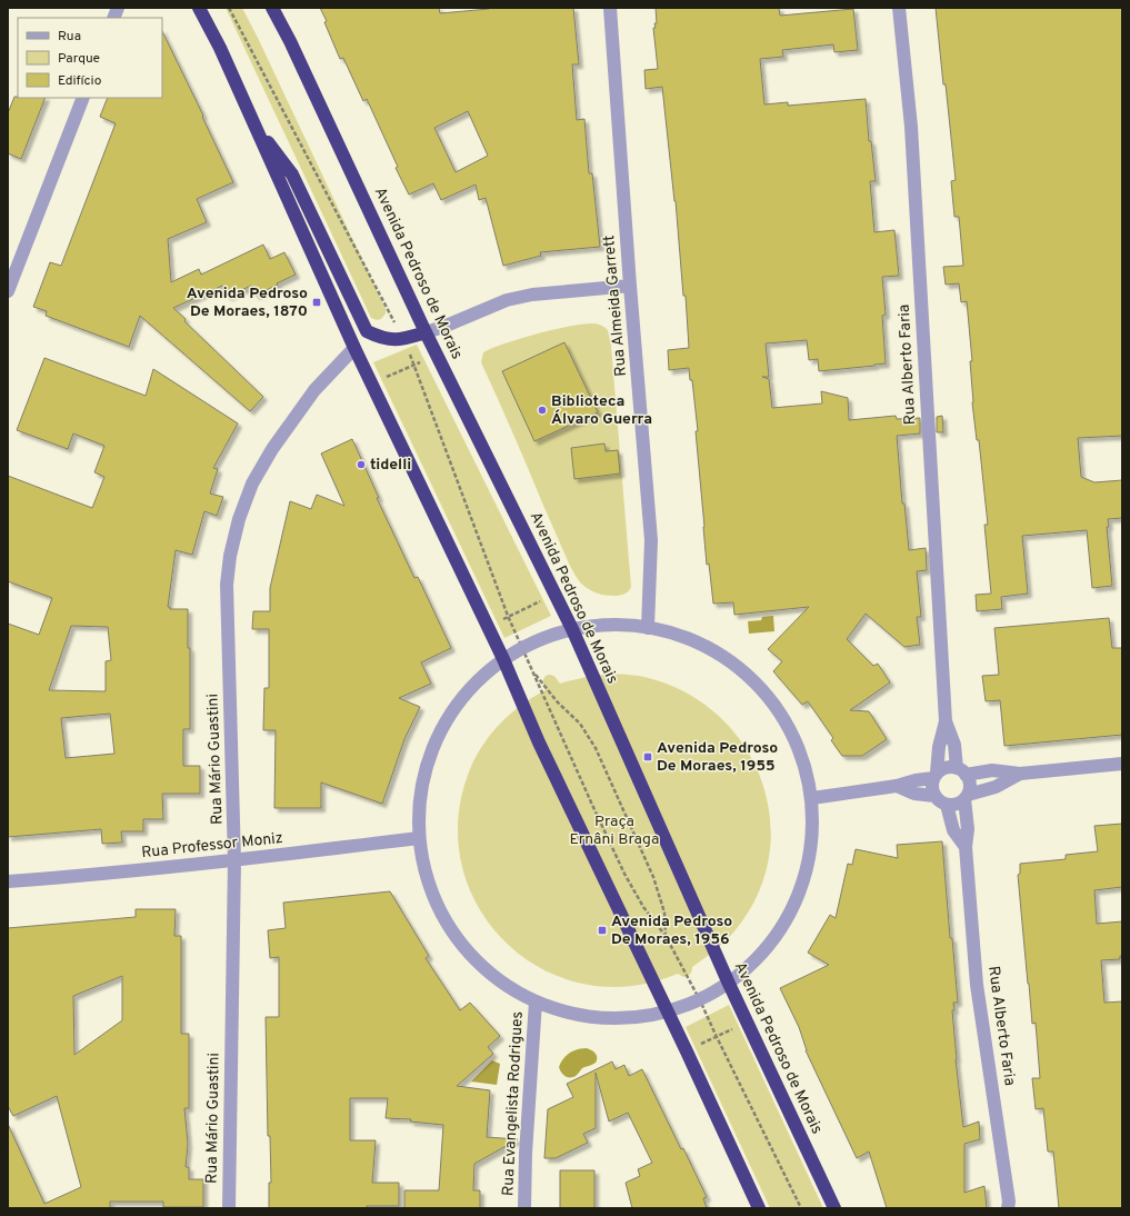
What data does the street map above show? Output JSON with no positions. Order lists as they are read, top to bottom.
{
  "streets": {
    "highway": ["Avenida Pedroso de Morais"],
    "street": [
      "Rua Almeida Garrett",
      "Rua Alberto Faria",
      "Rua Mário Guastini",
      "Rua Professor Moniz",
      "Rua Evangelista Rodrigues"
    ]
  },
  "crossings": [
    ["Rua Mário Guastini", "Rua Professor Moniz"]
  ],
  "parks": ["Praça Ernâni Braga"],
  "places": {
    "transit": ["Avenida Pedroso De Moraes, 1870", "Avenida Pedroso De Moraes, 1955", "Avenida Pedroso De Moraes, 1956"],
    "other": ["Biblioteca Álvaro Guerra", "tidelli"]
  },
  "legend": ["Rua", "Parque", "Edifício"]
}
